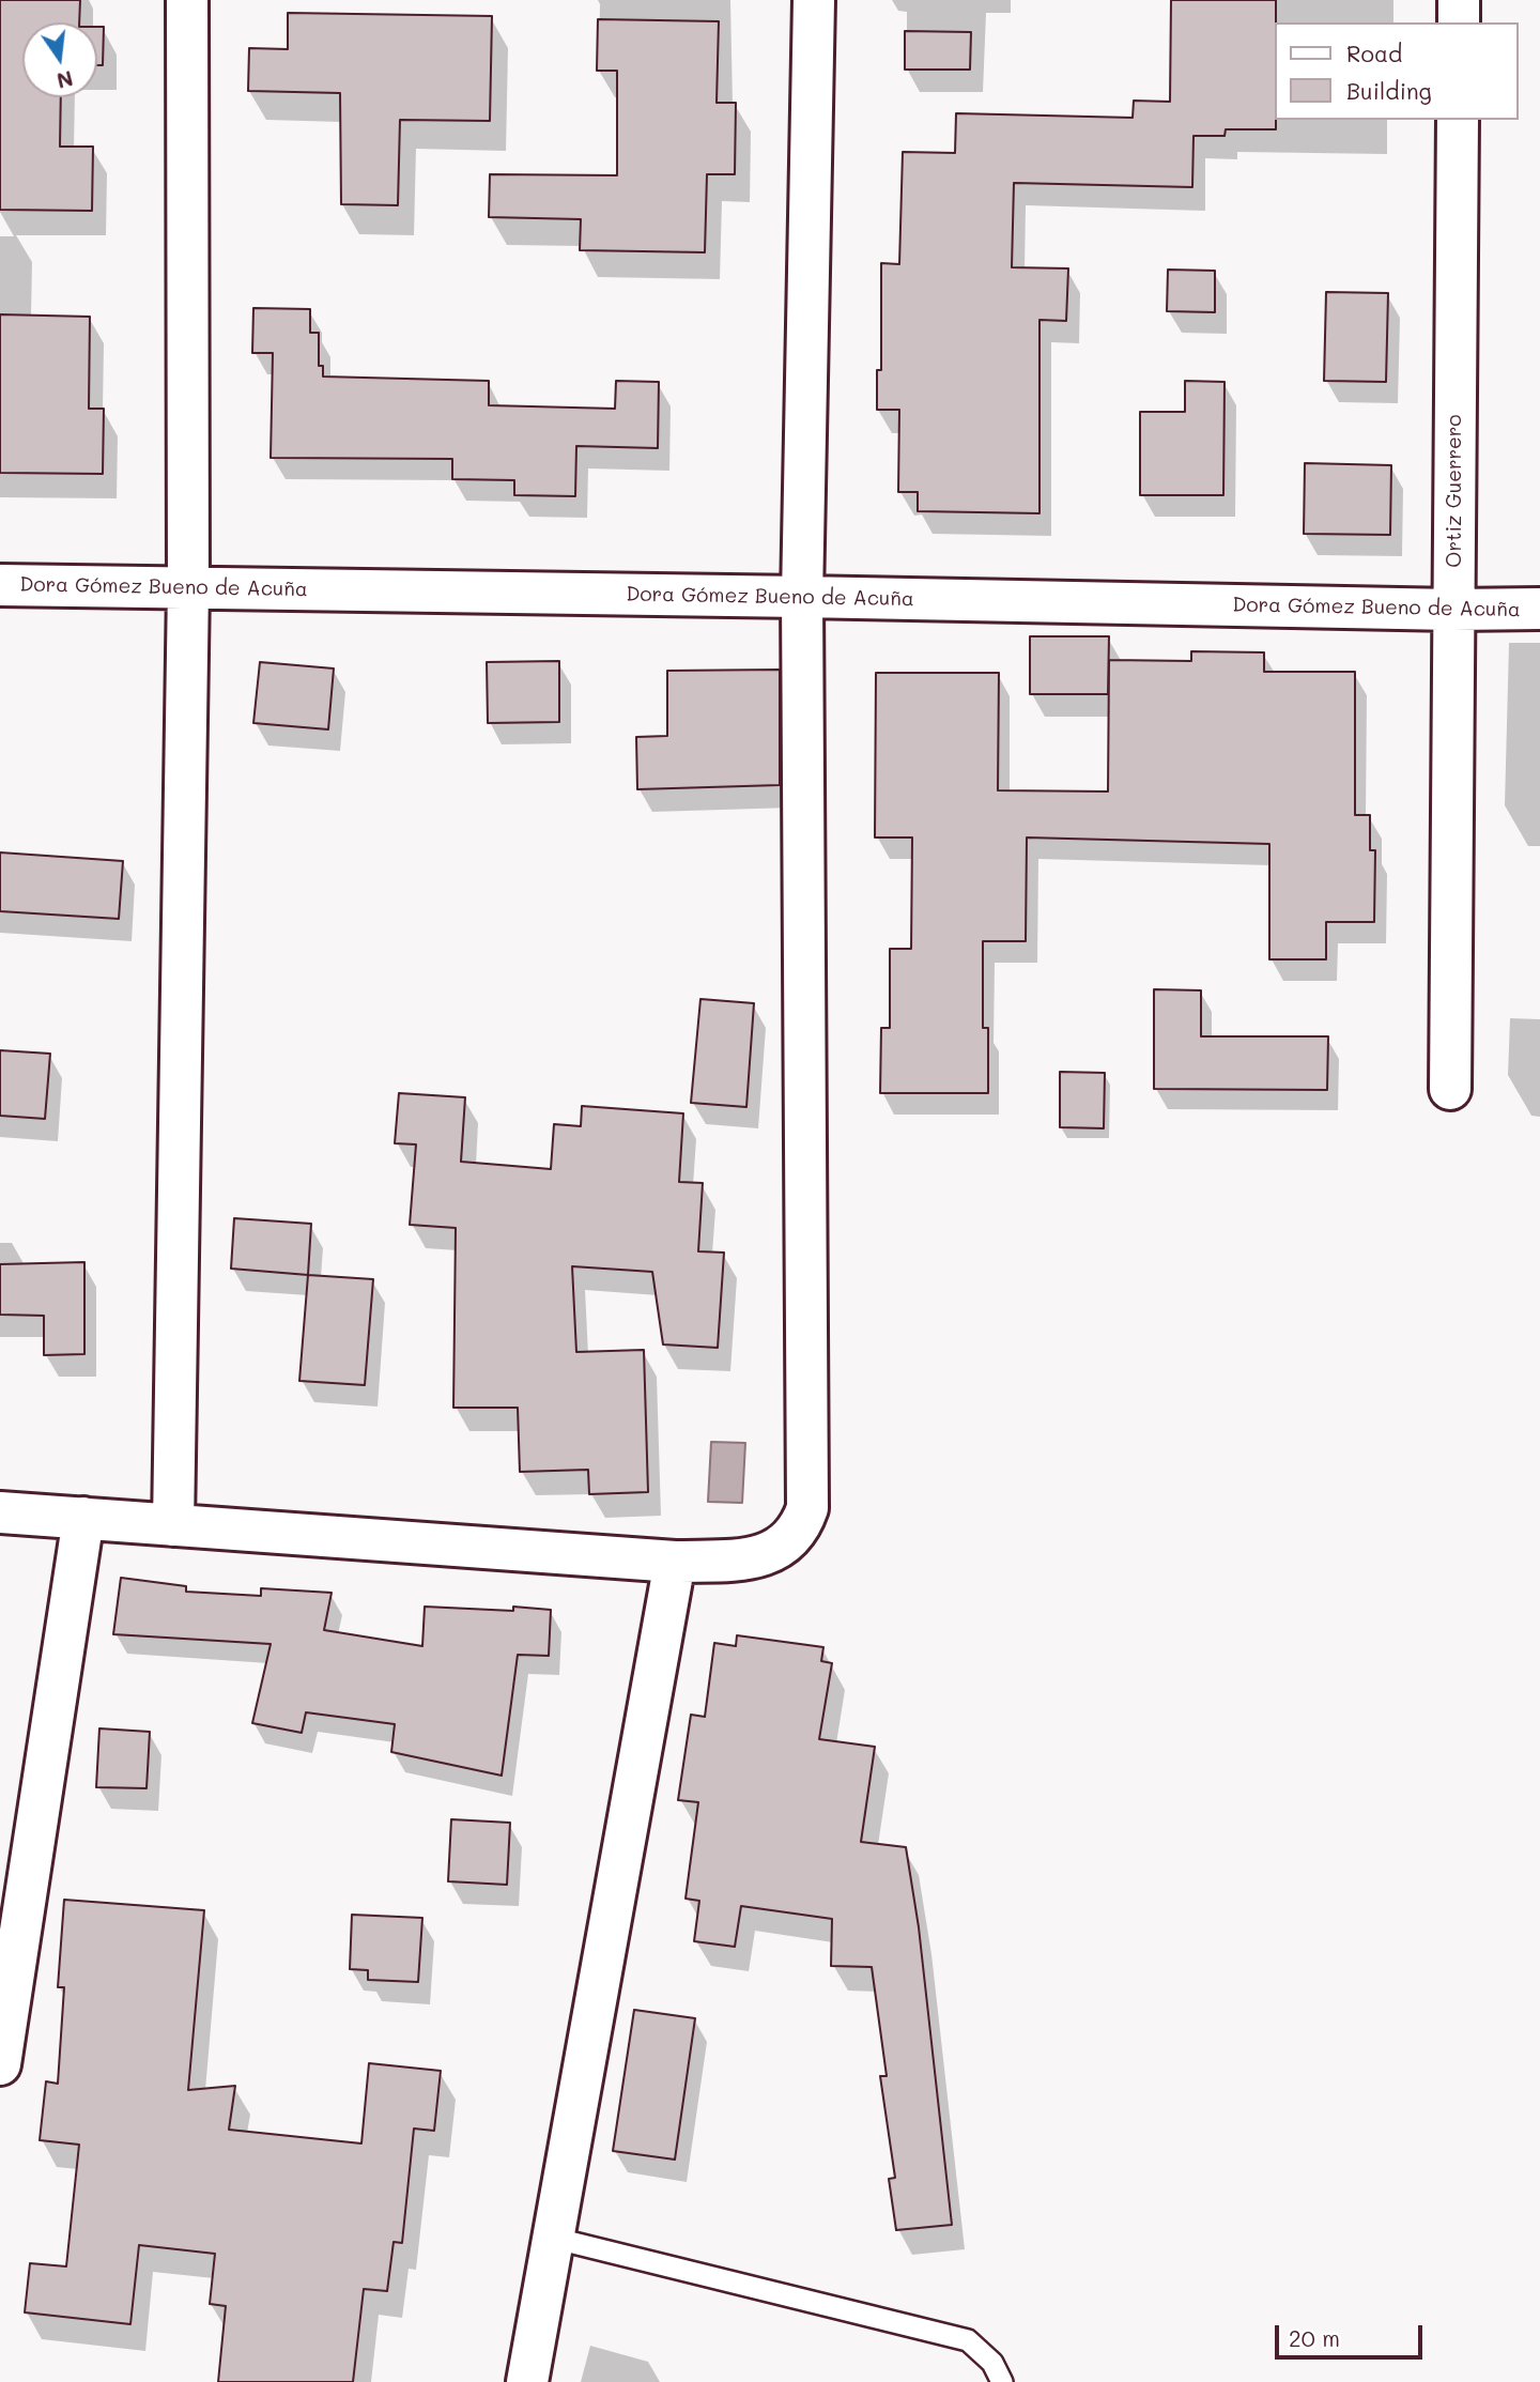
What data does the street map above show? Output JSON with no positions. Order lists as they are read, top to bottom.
{
  "streets": {
    "street": ["Ortiz Guerrero", "Dora Gómez Bueno de Acuña"]
  },
  "crossings": [
    ["Ortiz Guerrero", "Dora Gómez Bueno de Acuña"]
  ],
  "legend": ["Road", "Building"],
  "scale_bar": "20 m",
  "north": "bottom"
}
